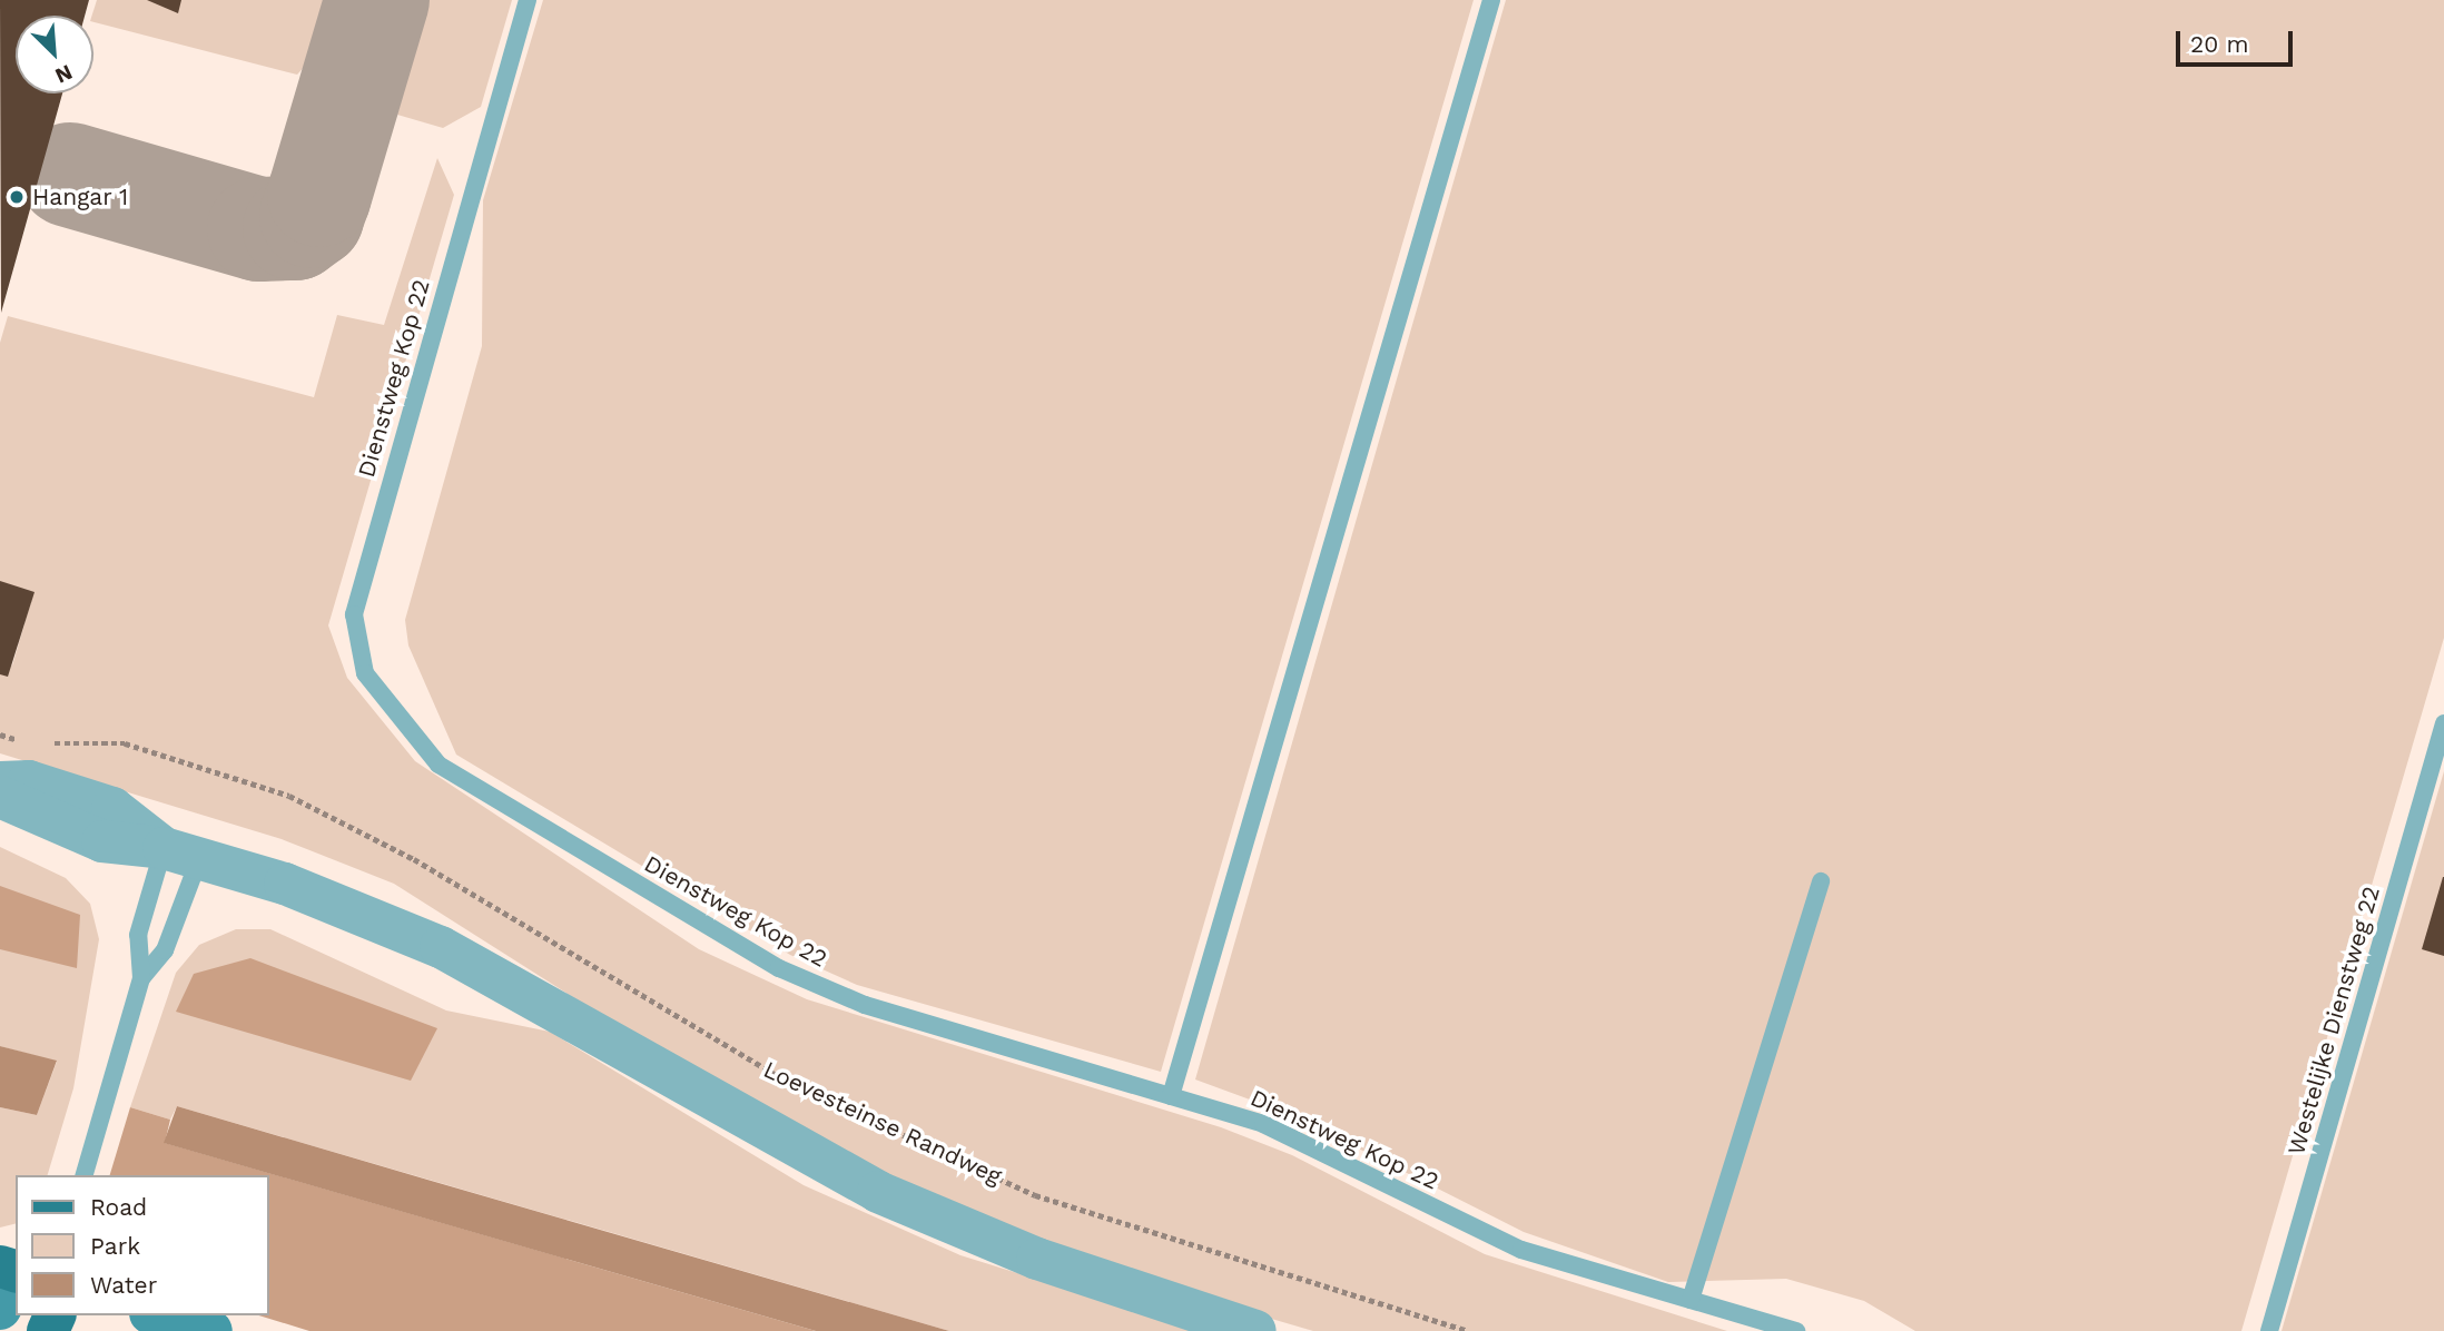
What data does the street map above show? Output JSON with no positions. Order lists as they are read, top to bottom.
{
  "streets": {
    "lane": ["Dienstweg Kop 22", "Westelijke Dienstweg 22"],
    "path": ["Loevesteinse Randweg"]
  },
  "places": ["Hangar 1"],
  "legend": ["Road", "Park", "Water"],
  "scale_bar": "20 m",
  "north": "bottom right"
}
